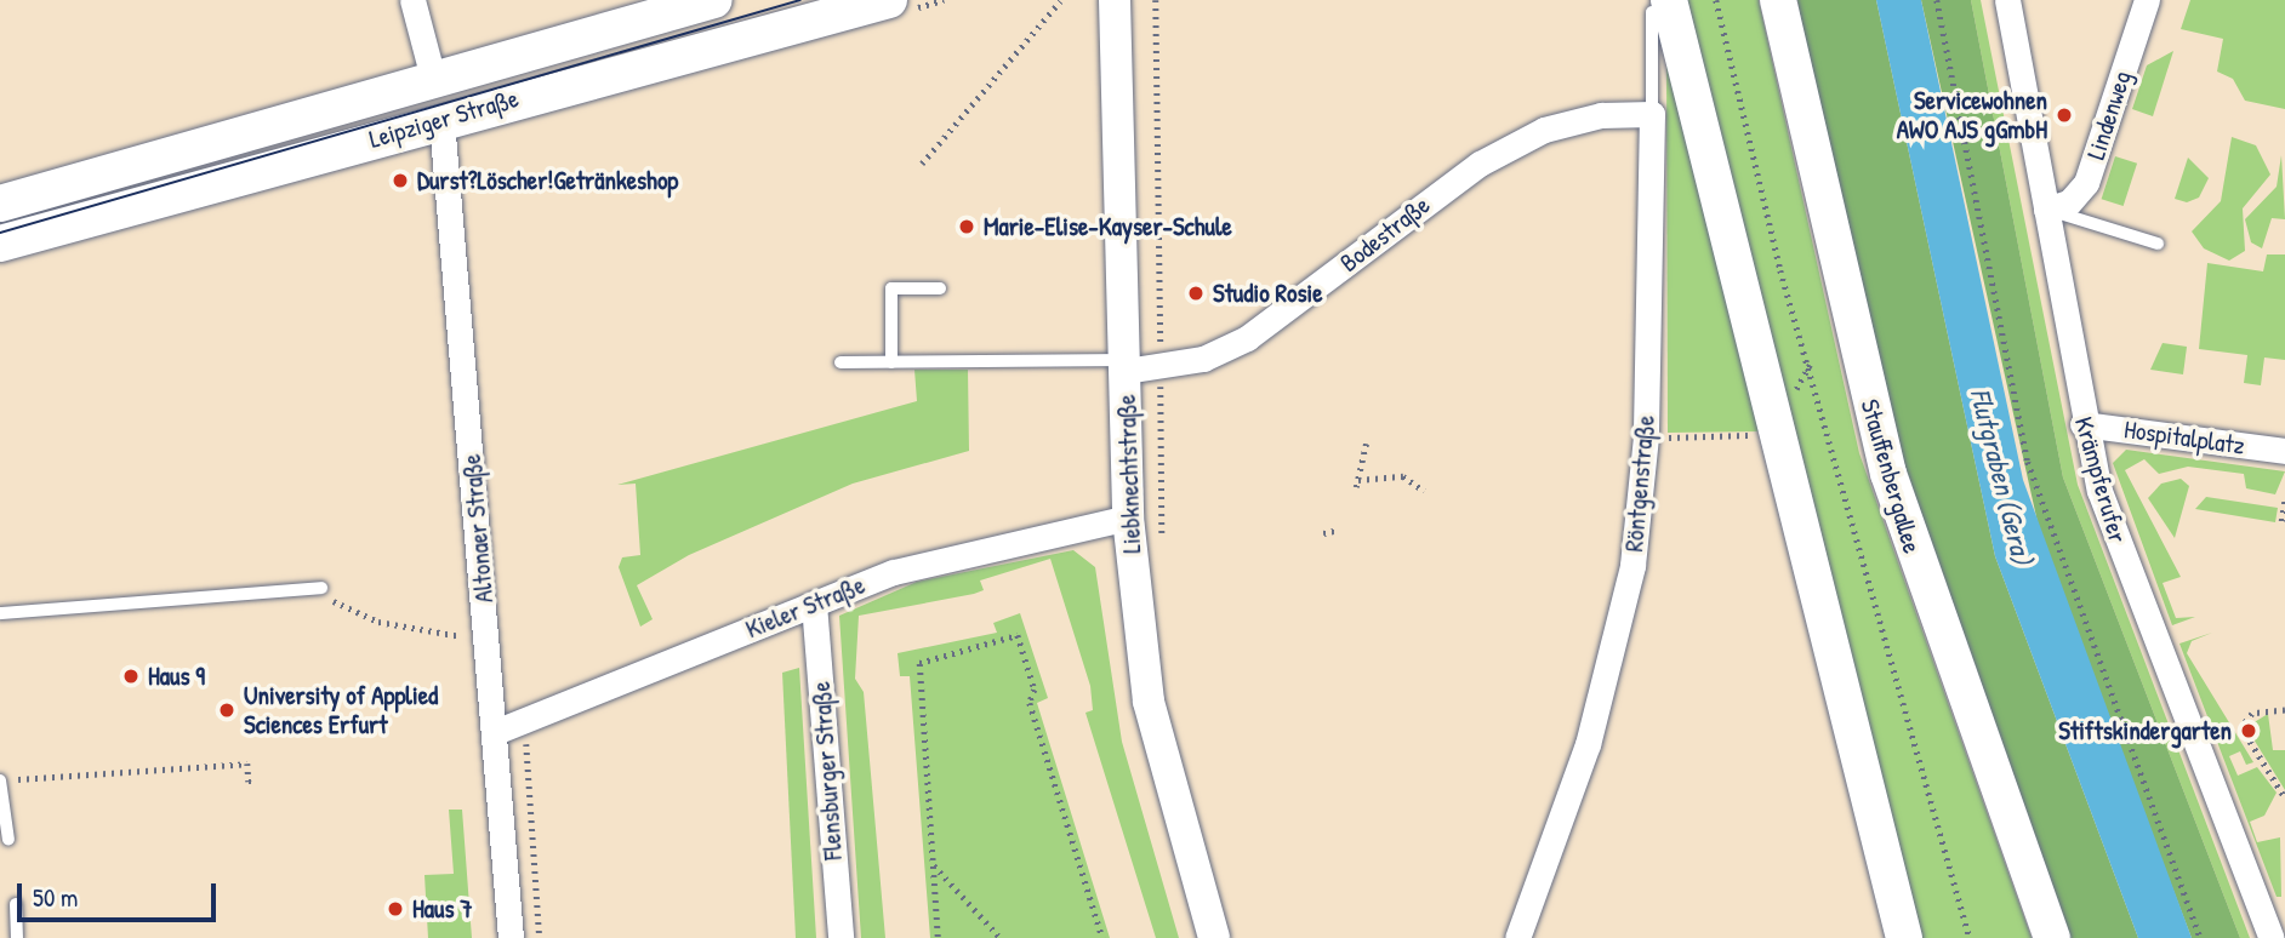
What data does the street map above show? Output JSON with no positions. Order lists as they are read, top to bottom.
{
  "streets": {
    "main road": ["Leipziger Straße", "Stauffenbergallee"],
    "street": [
      "Lindenweg",
      "Bodestraße",
      "Hospitalplatz",
      "Liebknechtstraße",
      "Krämpferufer",
      "Röntgenstraße",
      "Altonaer Straße",
      "Kieler Straße",
      "Flensburger Straße"
    ]
  },
  "crossings": [
    ["Lindenweg", "Krämpferufer"],
    ["Leipziger Straße", "Altonaer Straße"],
    ["Bodestraße", "Liebknechtstraße"],
    ["Bodestraße", "Röntgenstraße"],
    ["Hospitalplatz", "Krämpferufer"],
    ["Liebknechtstraße", "Kieler Straße"],
    ["Altonaer Straße", "Kieler Straße"],
    ["Kieler Straße", "Flensburger Straße"]
  ],
  "water": ["Flutgraben (Gera)"],
  "places": [
    "Servicewohnen AWO AJS gGmbH",
    "Durst?Löscher!Getränkeshop",
    "Marie-Elise-Kayser-Schule",
    "Studio Rosie",
    "Haus 9",
    "University of Applied Sciences Erfurt",
    "Stiftskindergarten",
    "Haus 7"
  ],
  "scale_bar": "50 m"
}
